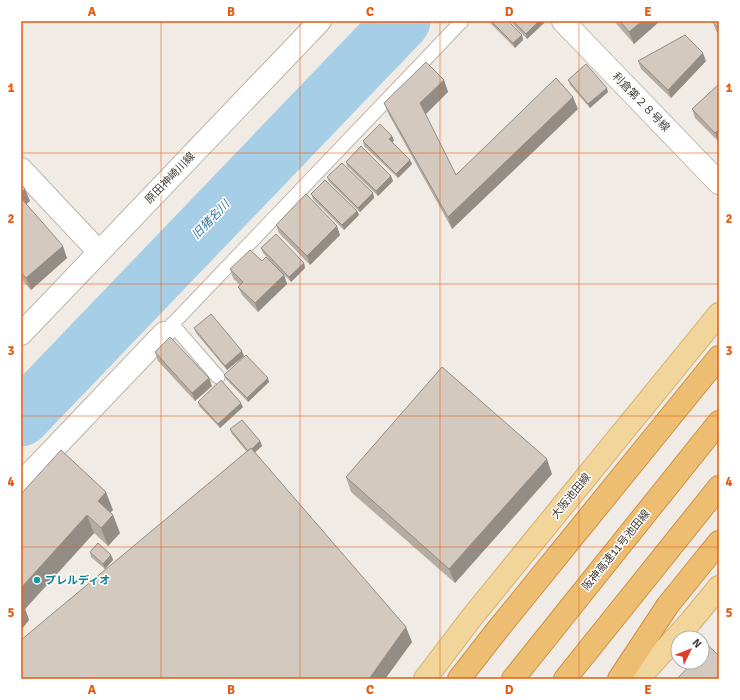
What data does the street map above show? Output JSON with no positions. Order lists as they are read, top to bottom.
{
  "streets": {
    "highway": ["阪神高速11号池田線"],
    "main road": ["大阪池田線"],
    "street": ["利倉第２８号線", "原田神崎川線"]
  },
  "water": ["旧猪名川"],
  "places": ["プレルディオ"],
  "north": "top right",
  "grid": {
    "columns": [
      "A",
      "B",
      "C",
      "D",
      "E"
    ],
    "rows": [
      "1",
      "2",
      "3",
      "4",
      "5"
    ]
  }
}
